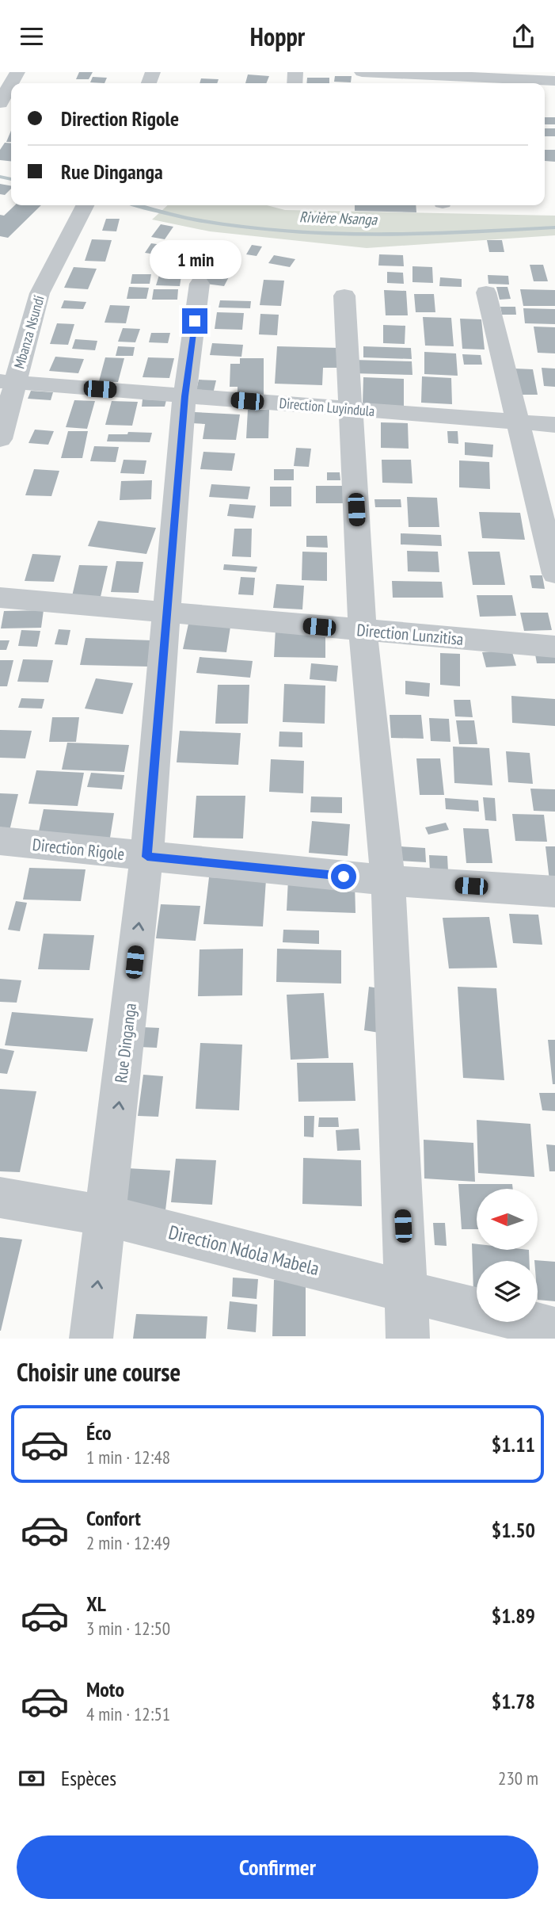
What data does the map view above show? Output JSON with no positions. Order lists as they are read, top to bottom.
{
  "streets": {
    "street": [
      "Mbanza Nsundi",
      "Direction Luyindula",
      "Direction Lunzitisa",
      "Direction Rigole",
      "Rue Dinganga",
      "Direction Ndola Mabela"
    ]
  },
  "crossings": [
    ["Mbanza Nsundi", "Direction Luyindula"],
    ["Direction Luyindula", "Rue Dinganga"],
    ["Direction Lunzitisa", "Rue Dinganga"],
    ["Direction Rigole", "Rue Dinganga"],
    ["Rue Dinganga", "Direction Ndola Mabela"]
  ],
  "water": ["Rivière Nsanga"],
  "north": "left",
  "page": {
    "header": "Hoppr",
    "banner": ["Direction Rigole", "Rue Dinganga"],
    "bubble": "1 min",
    "heading": "Choisir une course",
    "list": [
      {
        "name": "Éco",
        "note": "1 min · 12:48",
        "value": "$1.11"
      },
      {
        "name": "Confort",
        "note": "2 min · 12:49",
        "value": "$1.50"
      },
      {
        "name": "XL",
        "note": "3 min · 12:50",
        "value": "$1.89"
      },
      {
        "name": "Moto",
        "note": "4 min · 12:51",
        "value": "$1.78"
      }
    ],
    "pay": ["Espèces", "230 m"],
    "buttons": "Confirmer"
  }
}
